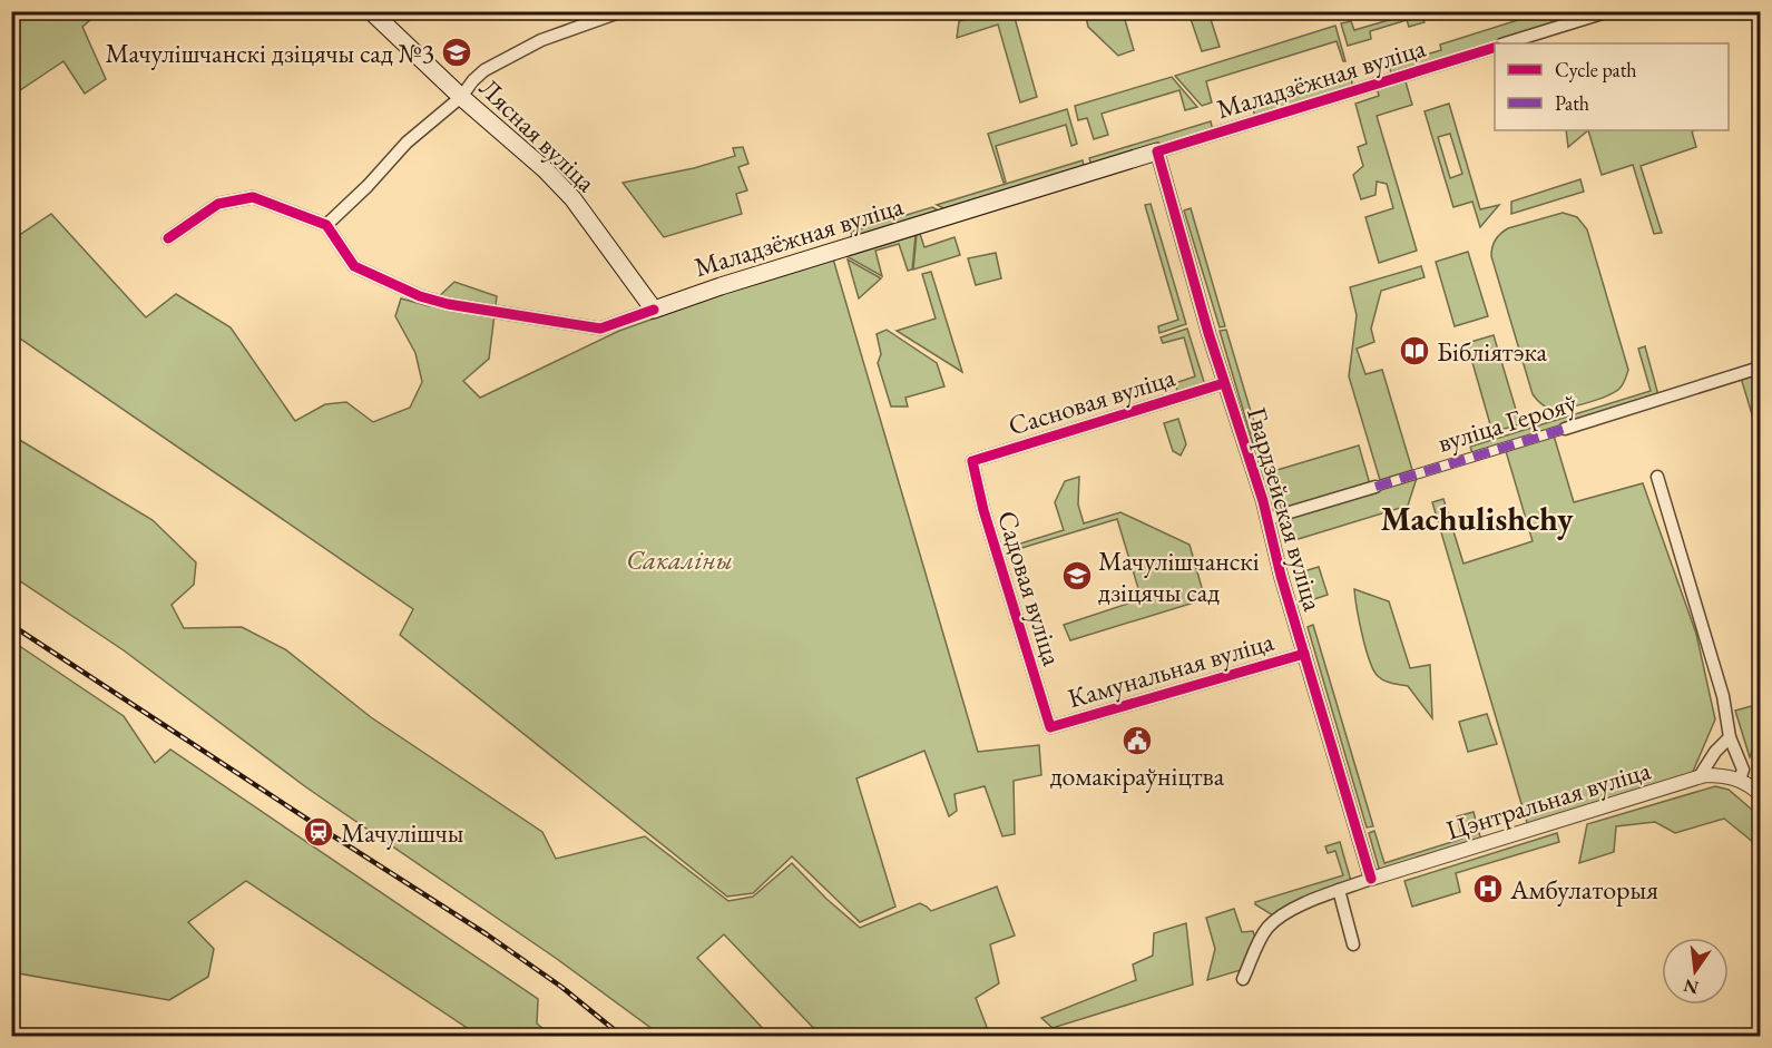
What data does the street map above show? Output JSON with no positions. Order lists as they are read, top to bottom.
{
  "streets": {
    "main road": ["Маладзёжная вуліца", "Лясная вуліца"],
    "street": [
      "Сасновая вуліца",
      "вуліца Герояў",
      "Гвардзейская вуліца",
      "Садовая вуліца",
      "Камунальная вуліца",
      "Цэнтральная вуліца"
    ]
  },
  "crossings": [
    ["Маладзёжная вуліца", "Лясная вуліца"],
    ["Маладзёжная вуліца", "Гвардзейская вуліца"],
    ["Сасновая вуліца", "Гвардзейская вуліца"],
    ["Сасновая вуліца", "Садовая вуліца"],
    ["вуліца Герояў", "Гвардзейская вуліца"],
    ["Гвардзейская вуліца", "Камунальная вуліца"],
    ["Гвардзейская вуліца", "Цэнтральная вуліца"],
    ["Садовая вуліца", "Камунальная вуліца"]
  ],
  "districts": ["Machulishchy"],
  "parks": ["Сакаліны"],
  "places": {
    "school or university": ["Мачулішчанскі дзіцячы сад №3", "Мачулішчанскі дзіцячы сад"],
    "library": ["Бібліятэка"],
    "public building": ["домакіраўніцтва"],
    "station": ["Мачулішчы"],
    "hospital": ["Амбулаторыя"]
  },
  "legend": ["Cycle path", "Path"],
  "north": "bottom"
}
